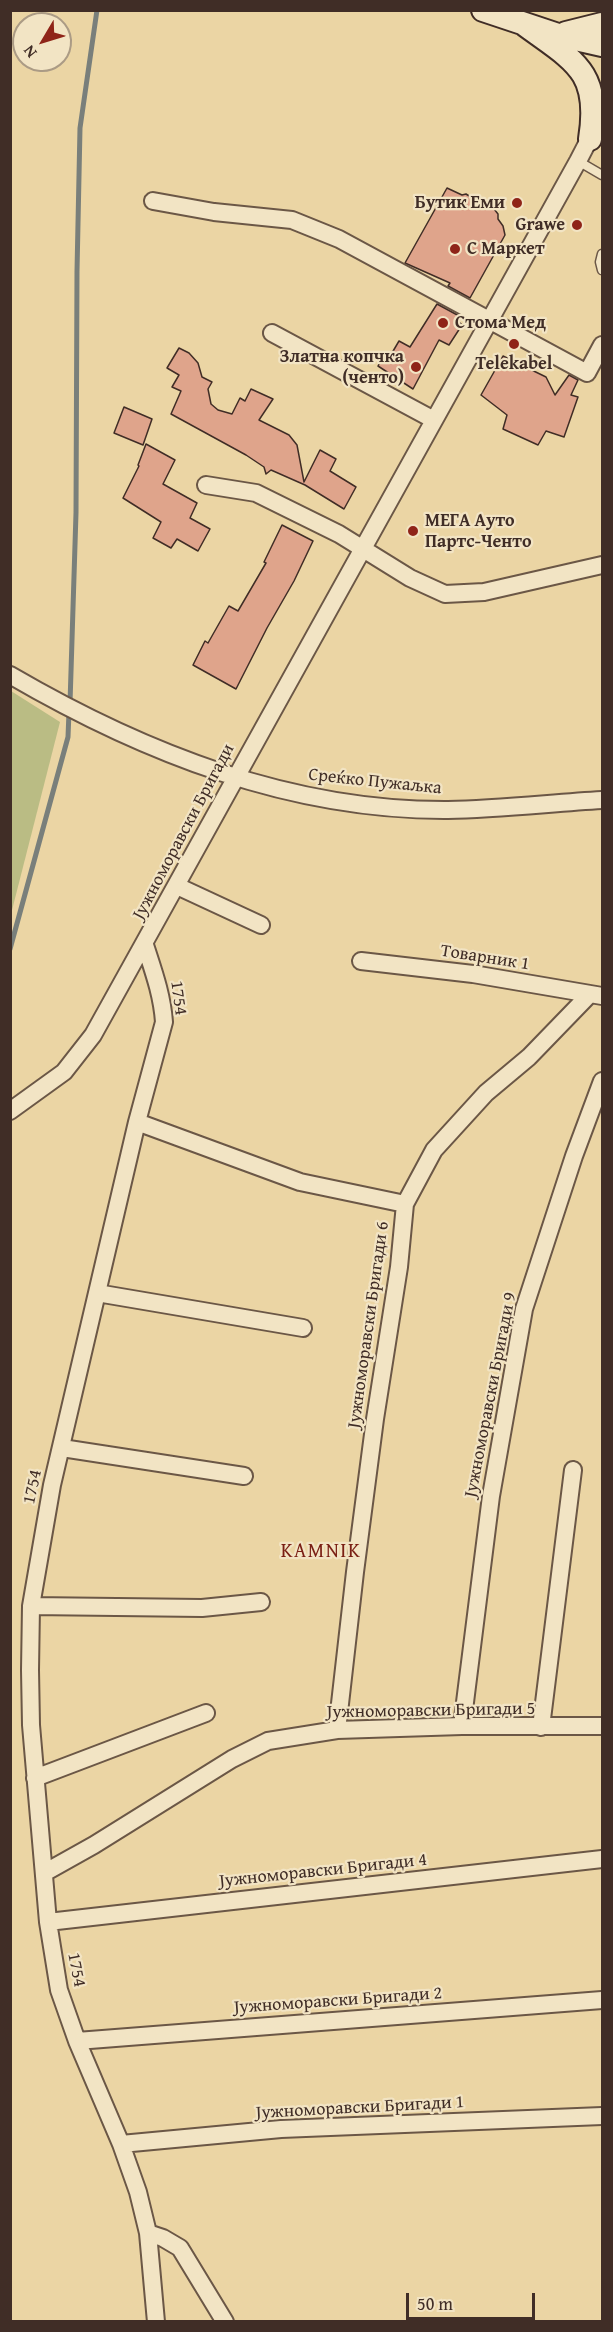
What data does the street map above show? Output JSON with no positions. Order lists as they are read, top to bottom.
{
  "streets": {
    "street": [
      "Среќко Пужаљка",
      "Јужноморавски Бригади",
      "Товарник 1",
      "1754",
      "Јужноморавски Бригади 6",
      "Јужноморавски Бригади 9",
      "Јужноморавски Бригади 5",
      "Јужноморавски Бригади 4",
      "Јужноморавски Бригади 2",
      "Јужноморавски Бригади 1"
    ]
  },
  "crossings": [
    ["Среќко Пужаљка", "Јужноморавски Бригади"],
    ["Јужноморавски Бригади", "1754"],
    ["Товарник 1", "Јужноморавски Бригади 6"],
    ["1754", "Јужноморавски Бригади 5"],
    ["1754", "Јужноморавски Бригади 4"],
    ["1754", "Јужноморавски Бригади 2"],
    ["1754", "Јужноморавски Бригади 1"],
    ["Јужноморавски Бригади 6", "Јужноморавски Бригади 5"],
    ["Јужноморавски Бригади 9", "Јужноморавски Бригади 5"]
  ],
  "districts": ["KAMNIK"],
  "places": [
    "Бутик Еми",
    "Grawe",
    "С Маркет",
    "Стома Мед",
    "Telekabel",
    "Златна копчка (ченто)",
    "МЕГА Ауто Партс-Ченто"
  ],
  "scale_bar": "50 m",
  "north": "bottom left"
}
